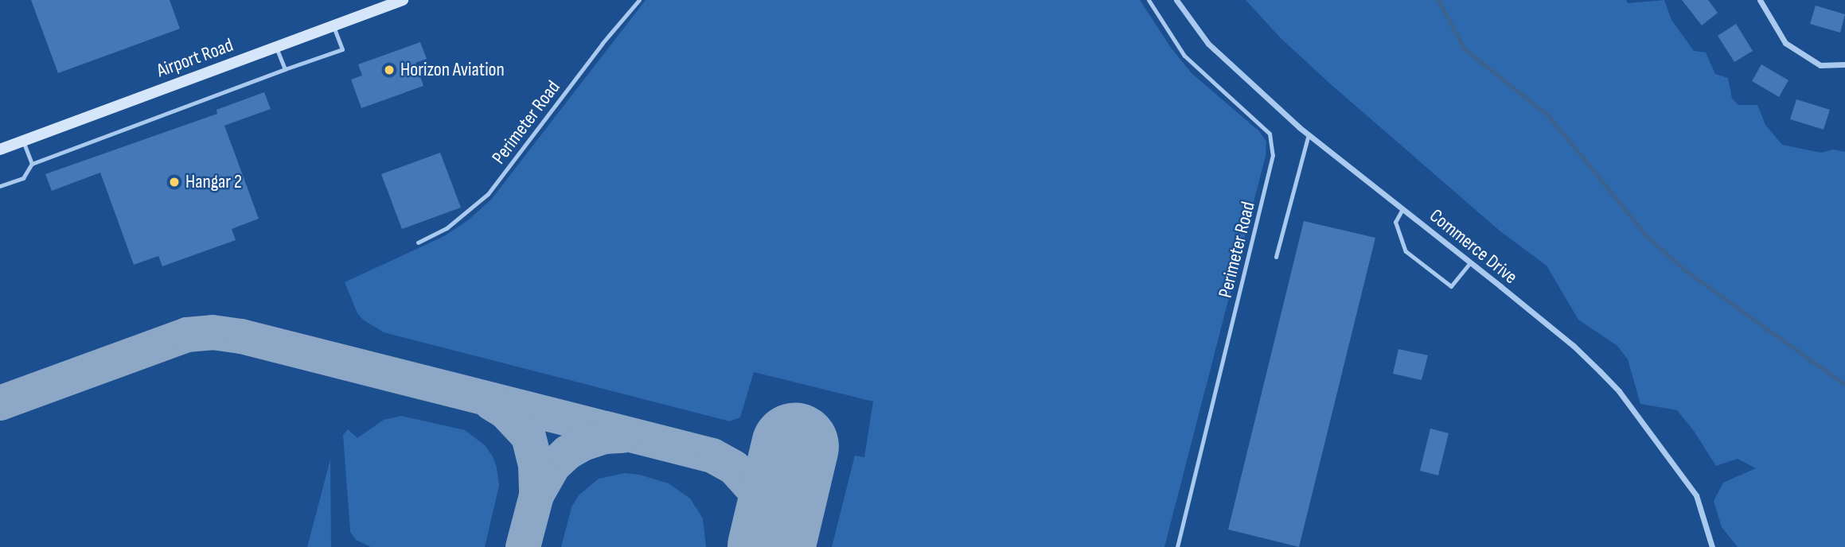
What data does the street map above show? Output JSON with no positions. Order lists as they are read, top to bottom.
{
  "streets": {
    "main road": ["Airport Road"],
    "street": ["Commerce Drive"],
    "lane": ["Perimeter Road"]
  },
  "places": ["Horizon Aviation", "Hangar 2"]
}
